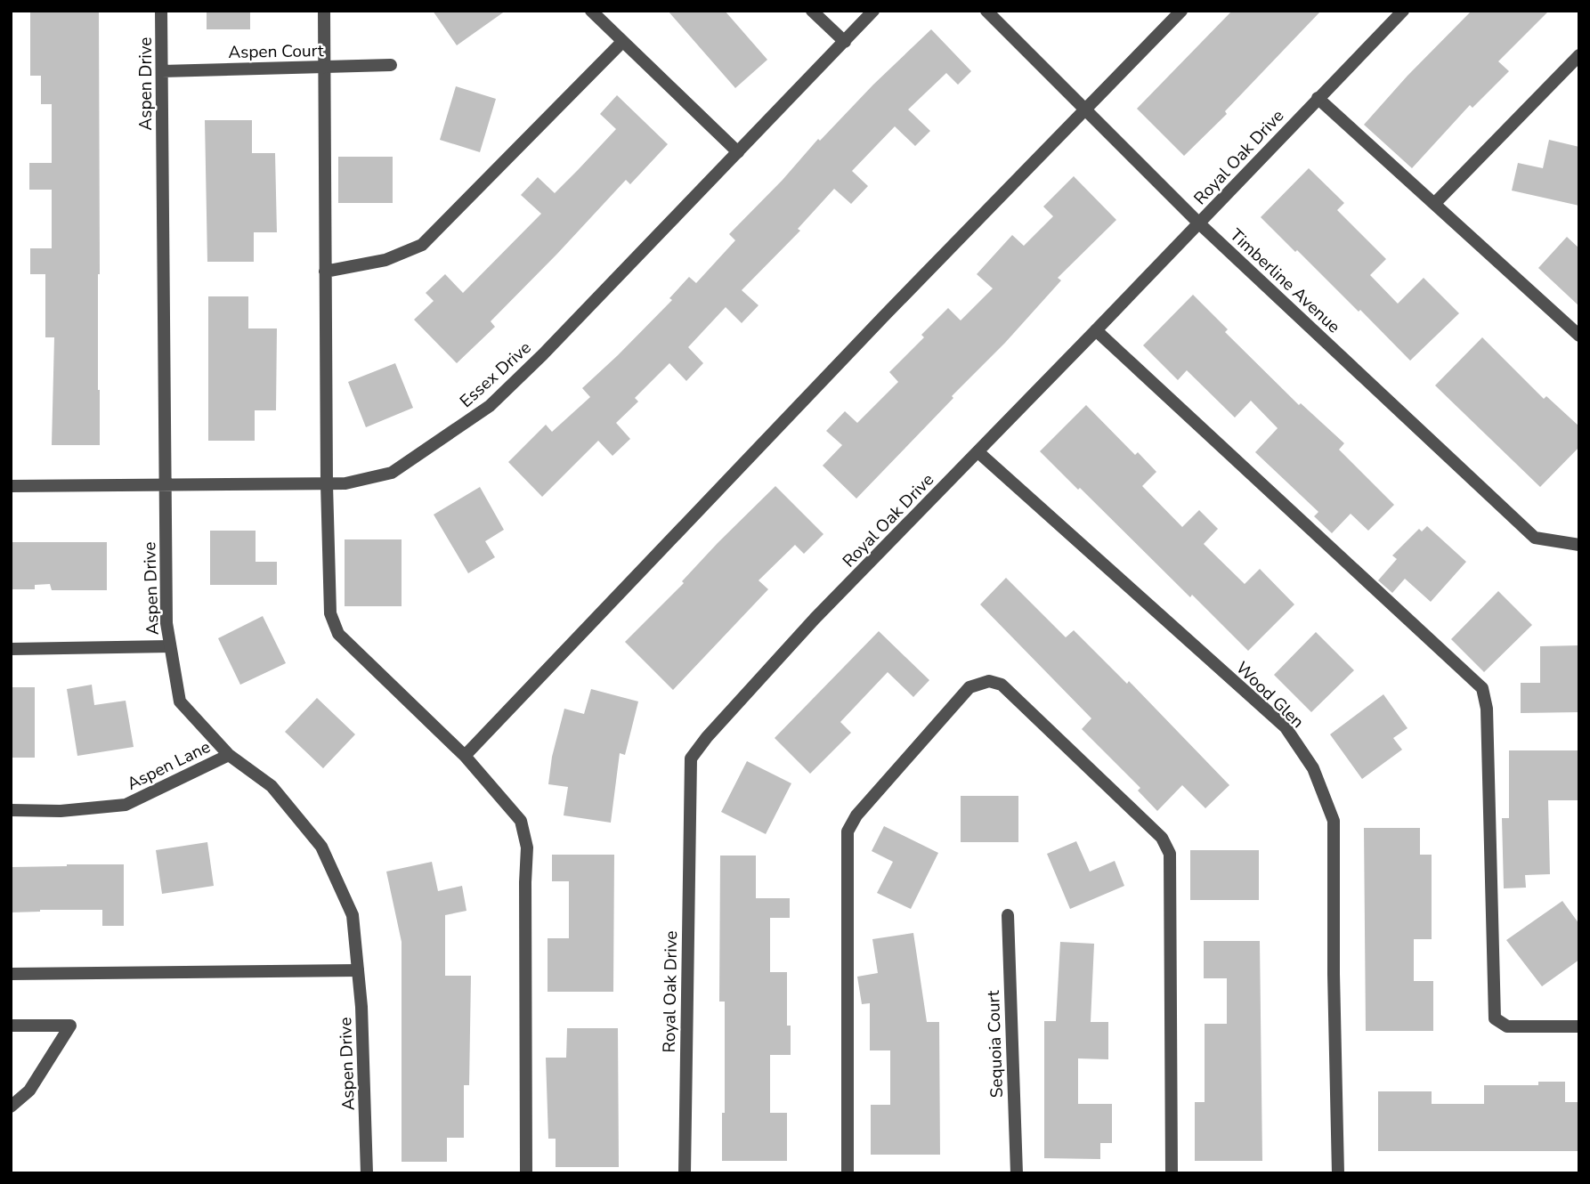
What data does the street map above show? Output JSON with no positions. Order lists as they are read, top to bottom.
{
  "streets": {
    "street": [
      "Aspen Court",
      "Aspen Drive",
      "Royal Oak Drive",
      "Timberline Avenue",
      "Essex Drive",
      "Wood Glen",
      "Aspen Lane",
      "Sequoia Court"
    ]
  },
  "crossings": [
    ["Aspen Court", "Aspen Drive"],
    ["Aspen Drive", "Essex Drive"],
    ["Aspen Drive", "Aspen Lane"],
    ["Royal Oak Drive", "Timberline Avenue"],
    ["Royal Oak Drive", "Wood Glen"]
  ]
}
